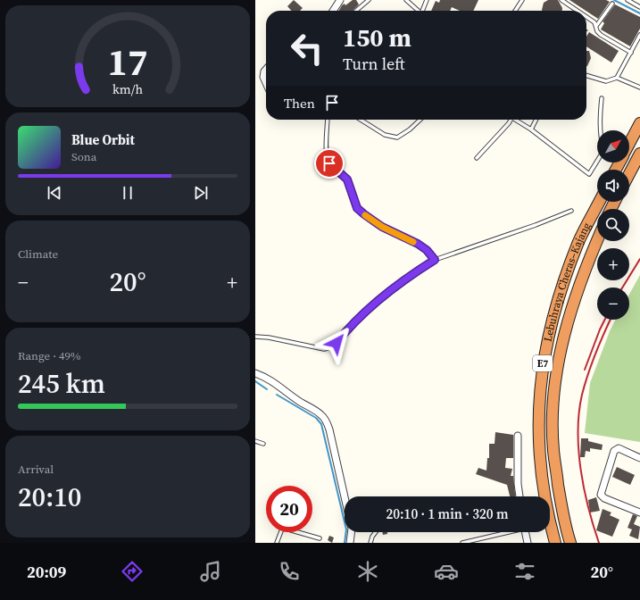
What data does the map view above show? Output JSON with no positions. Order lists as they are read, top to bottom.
{
  "streets": {
    "highway": ["Lebuhraya Cheras–Kajang", "E7"]
  },
  "north": "top right",
  "page": {
    "turn": ["150 m", "Turn left"],
    "then": "Then",
    "song": ["Blue Orbit", "Sona"],
    "map_buttons": ["+", "−"],
    "tile": [
      "Climate",
      ["Range · 49%", "245 km"],
      ["Arrival", "20:10"]
    ],
    "heat": ["−", "20°", "+"],
    "limit": "20",
    "trip": "20:10 · 1 min · 320 m",
    "tabs": ["20:09", "20°"],
    "gauge": ["17", "km/h"]
  }
}
